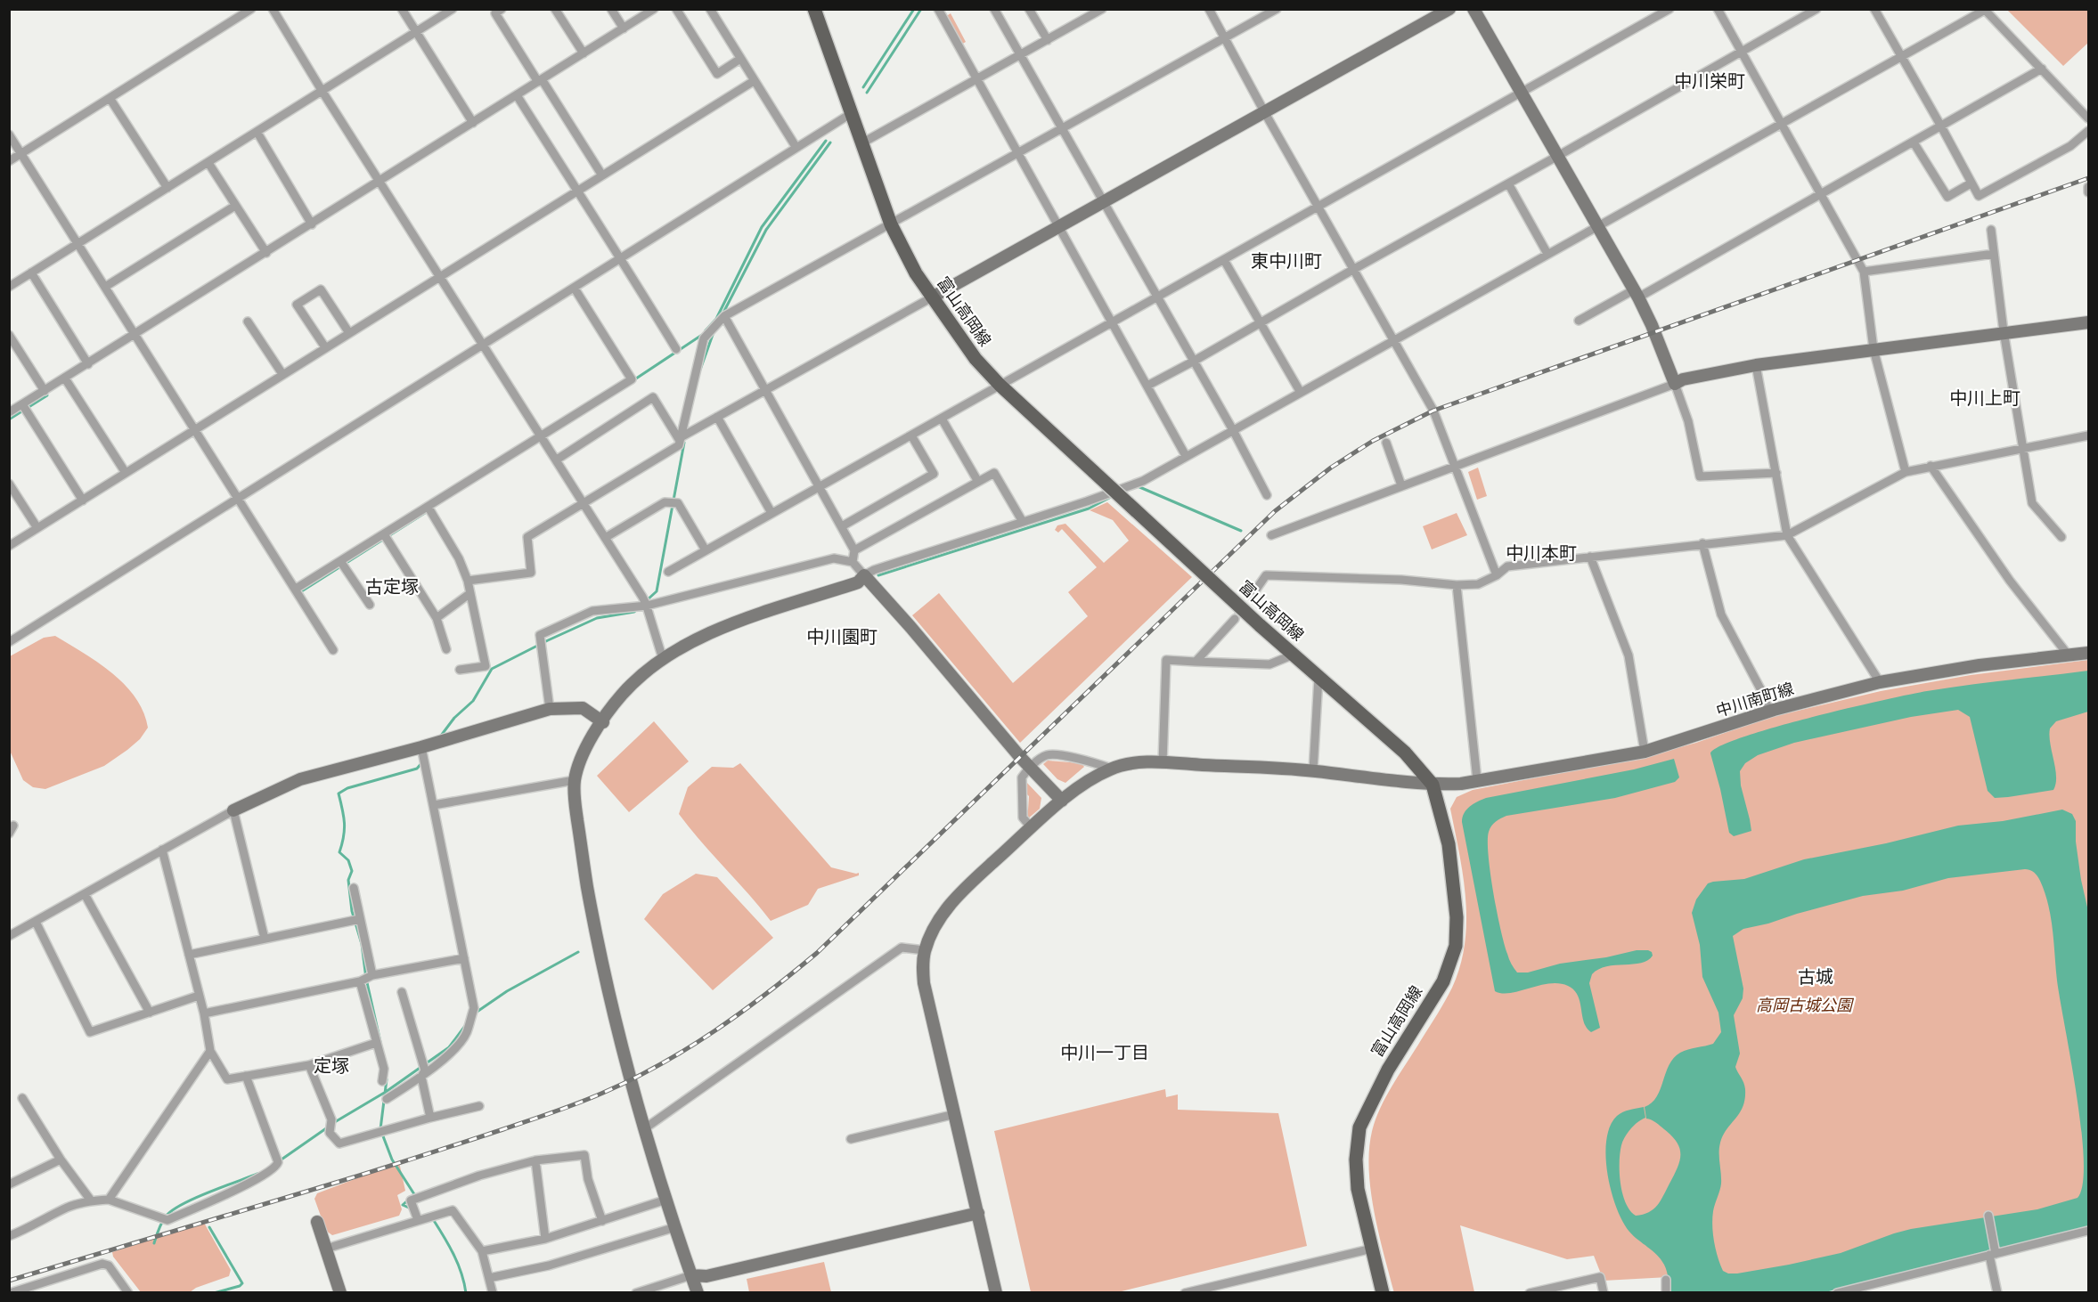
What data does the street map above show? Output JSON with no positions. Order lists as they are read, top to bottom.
{
  "streets": {
    "main road": ["富山高岡線"],
    "street": ["中川南町線"]
  },
  "crossings": [
    ["富山高岡線", "中川南町線"]
  ],
  "districts": [
    "中川栄町",
    "東中川町",
    "中川上町",
    "中川本町",
    "古定塚",
    "中川園町",
    "古城",
    "中川一丁目",
    "定塚"
  ],
  "parks": ["高岡古城公園"]
}
